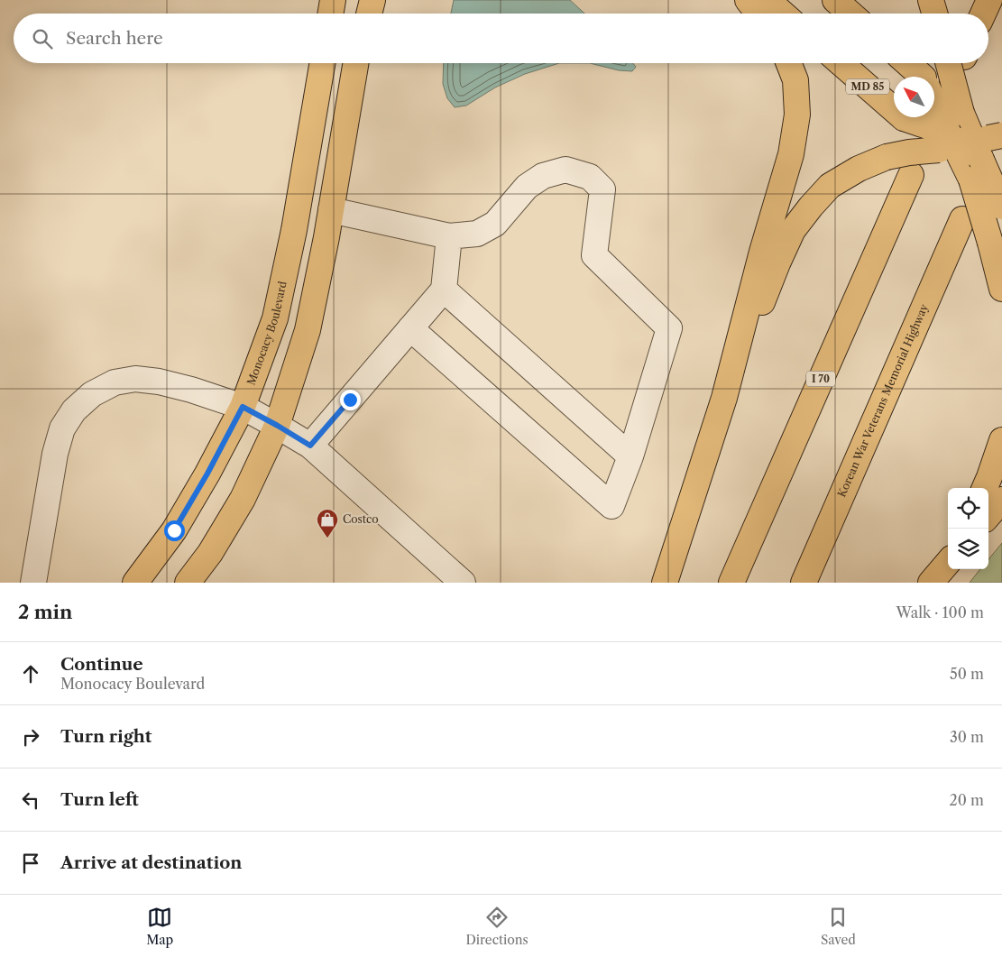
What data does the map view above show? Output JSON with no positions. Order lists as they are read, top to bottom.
{
  "streets": {
    "main road": [
      "MD 85",
      "Monocacy Boulevard",
      "I 70",
      "Korean War Veterans Memorial Highway"
    ]
  },
  "places": {
    "shop": ["Costco"]
  },
  "north": "top left",
  "page": {
    "search": "Search here",
    "heading": ["2 min", "Walk · 100 m"],
    "list": [
      ["Continue", "Monocacy Boulevard", "50 m"],
      ["Turn right", "30 m"],
      ["Turn left", "20 m"],
      "Arrive at destination"
    ],
    "nav": ["Map", "Directions", "Saved"]
  }
}
